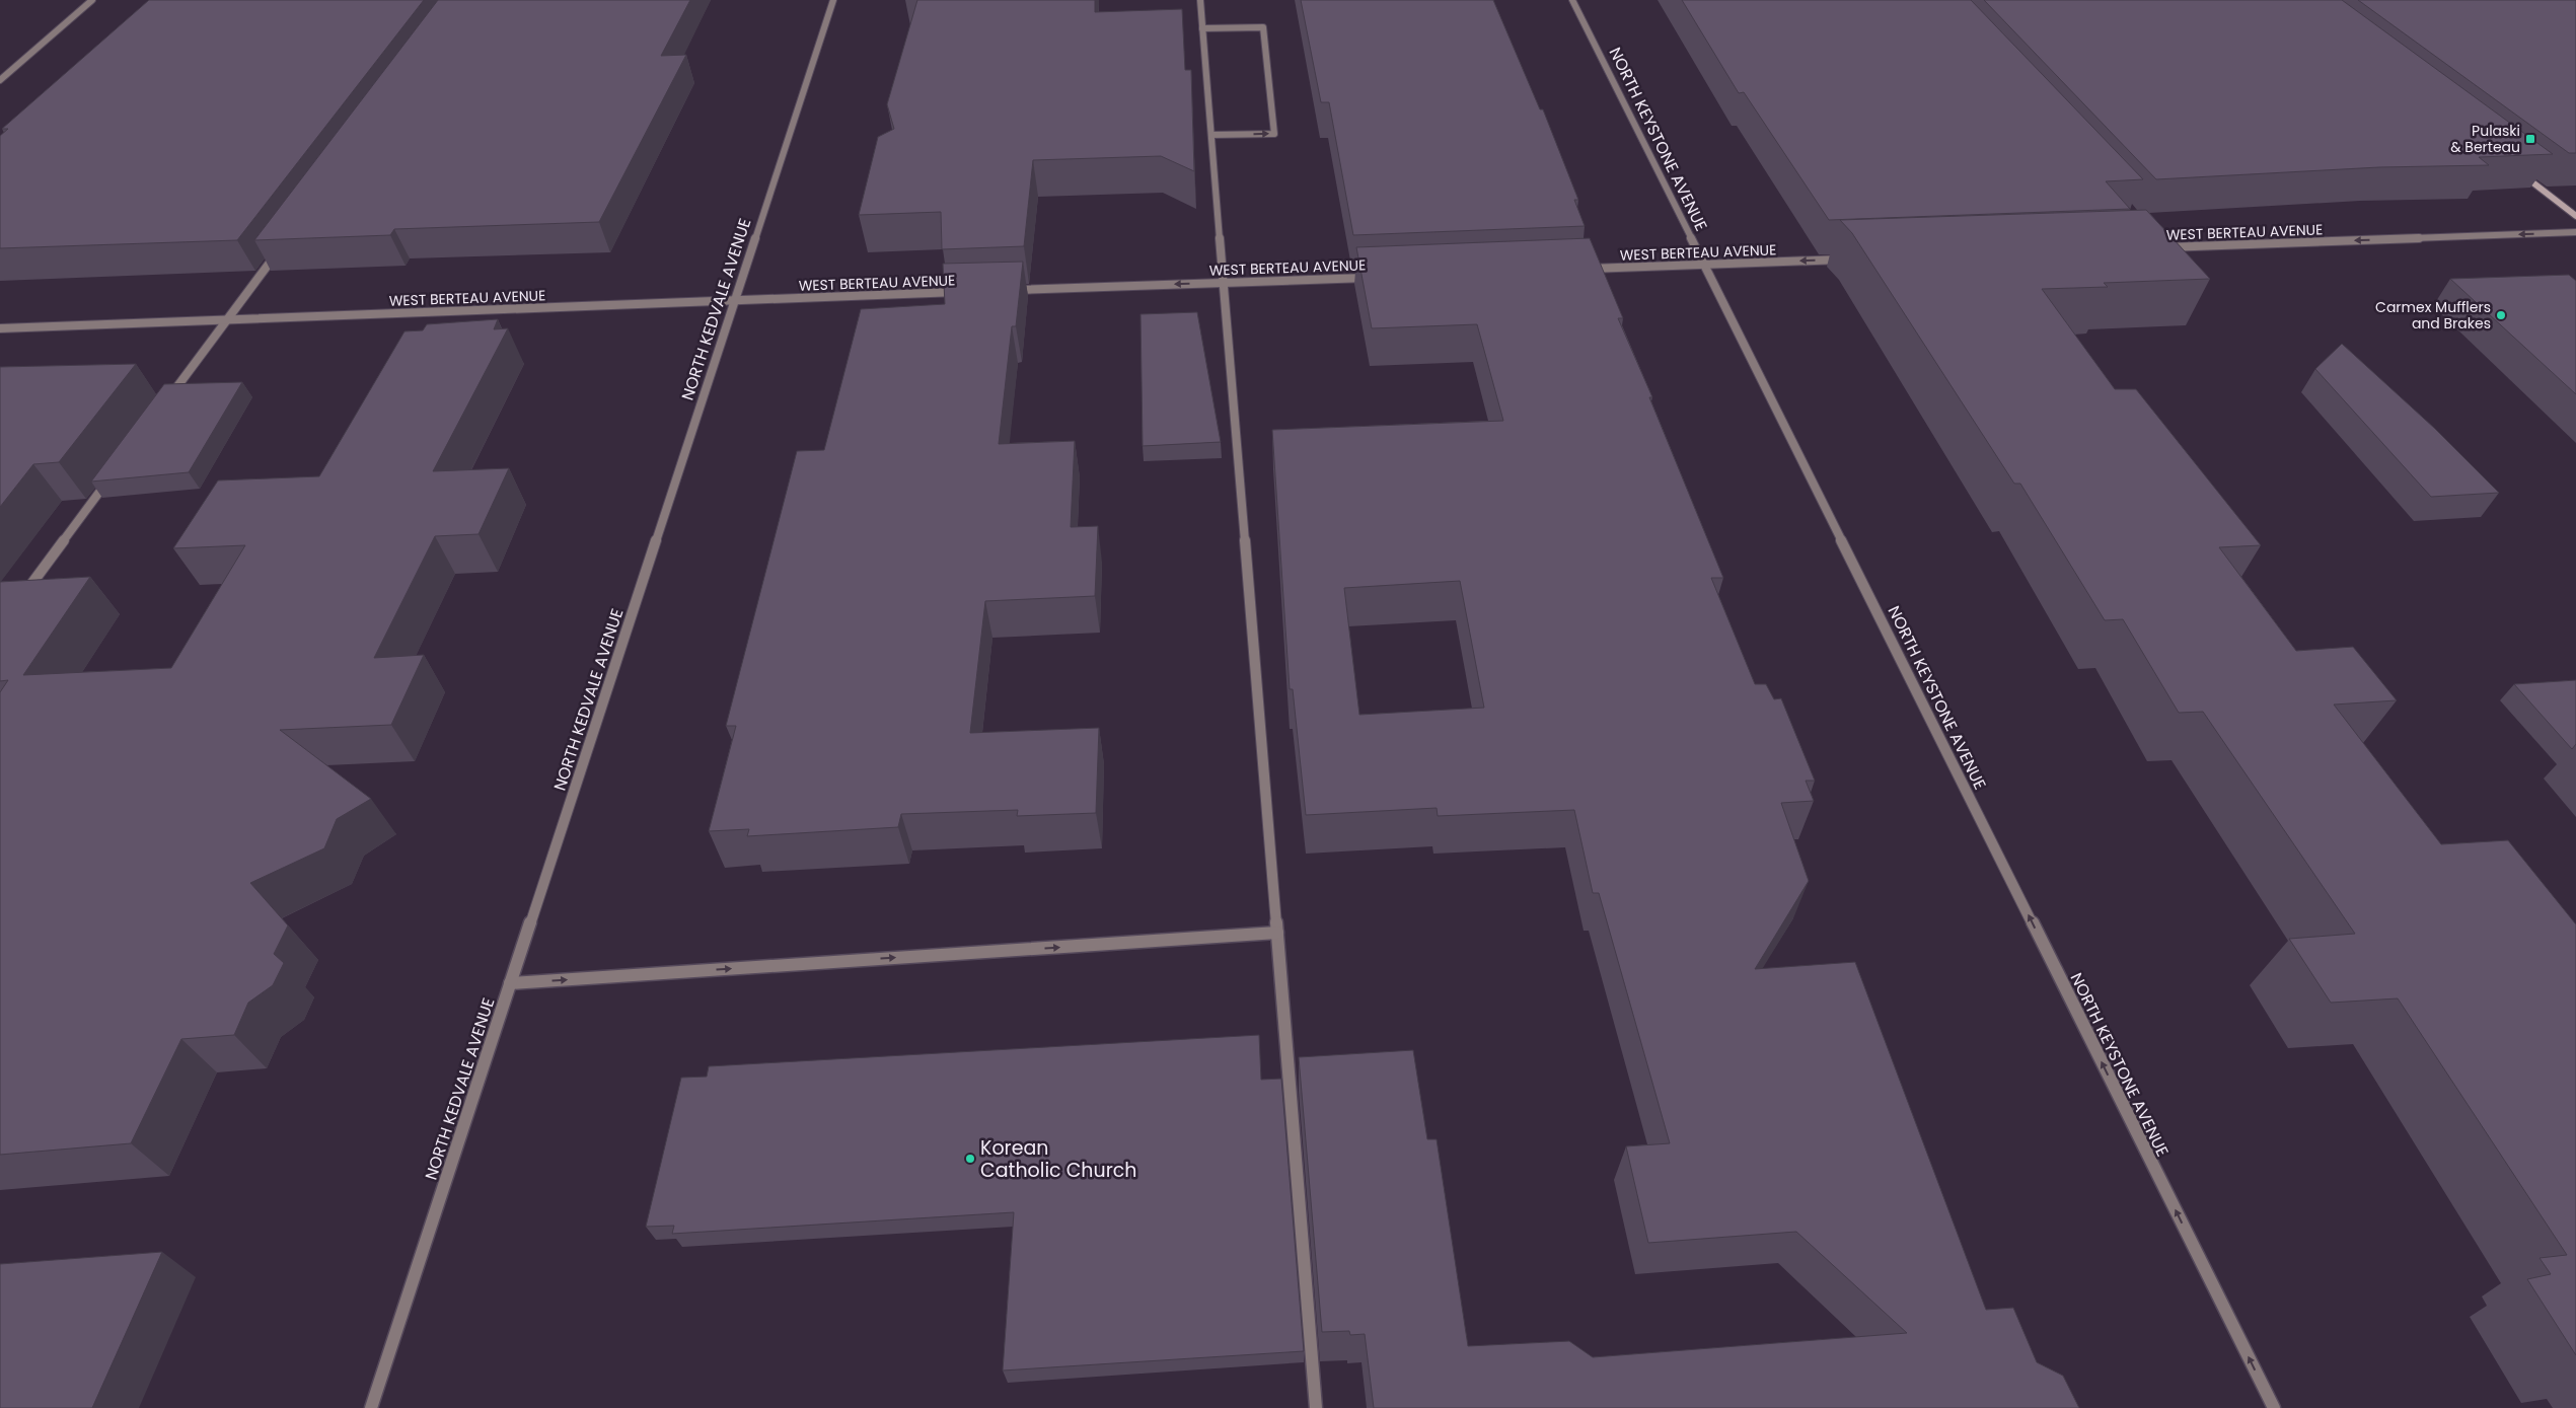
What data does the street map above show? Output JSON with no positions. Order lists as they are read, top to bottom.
{
  "streets": {
    "street": ["NORTH KEYSTONE AVENUE", "WEST BERTEAU AVENUE", "NORTH KEDVALE AVENUE"]
  },
  "crossings": [
    ["NORTH KEYSTONE AVENUE", "WEST BERTEAU AVENUE"],
    ["WEST BERTEAU AVENUE", "NORTH KEDVALE AVENUE"]
  ],
  "one_way": ["NORTH KEYSTONE AVENUE", "WEST BERTEAU AVENUE"],
  "places": {
    "transit": ["Pulaski & Berteau"],
    "other": ["Carmex Mufflers and Brakes", "Korean Catholic Church"]
  }
}
